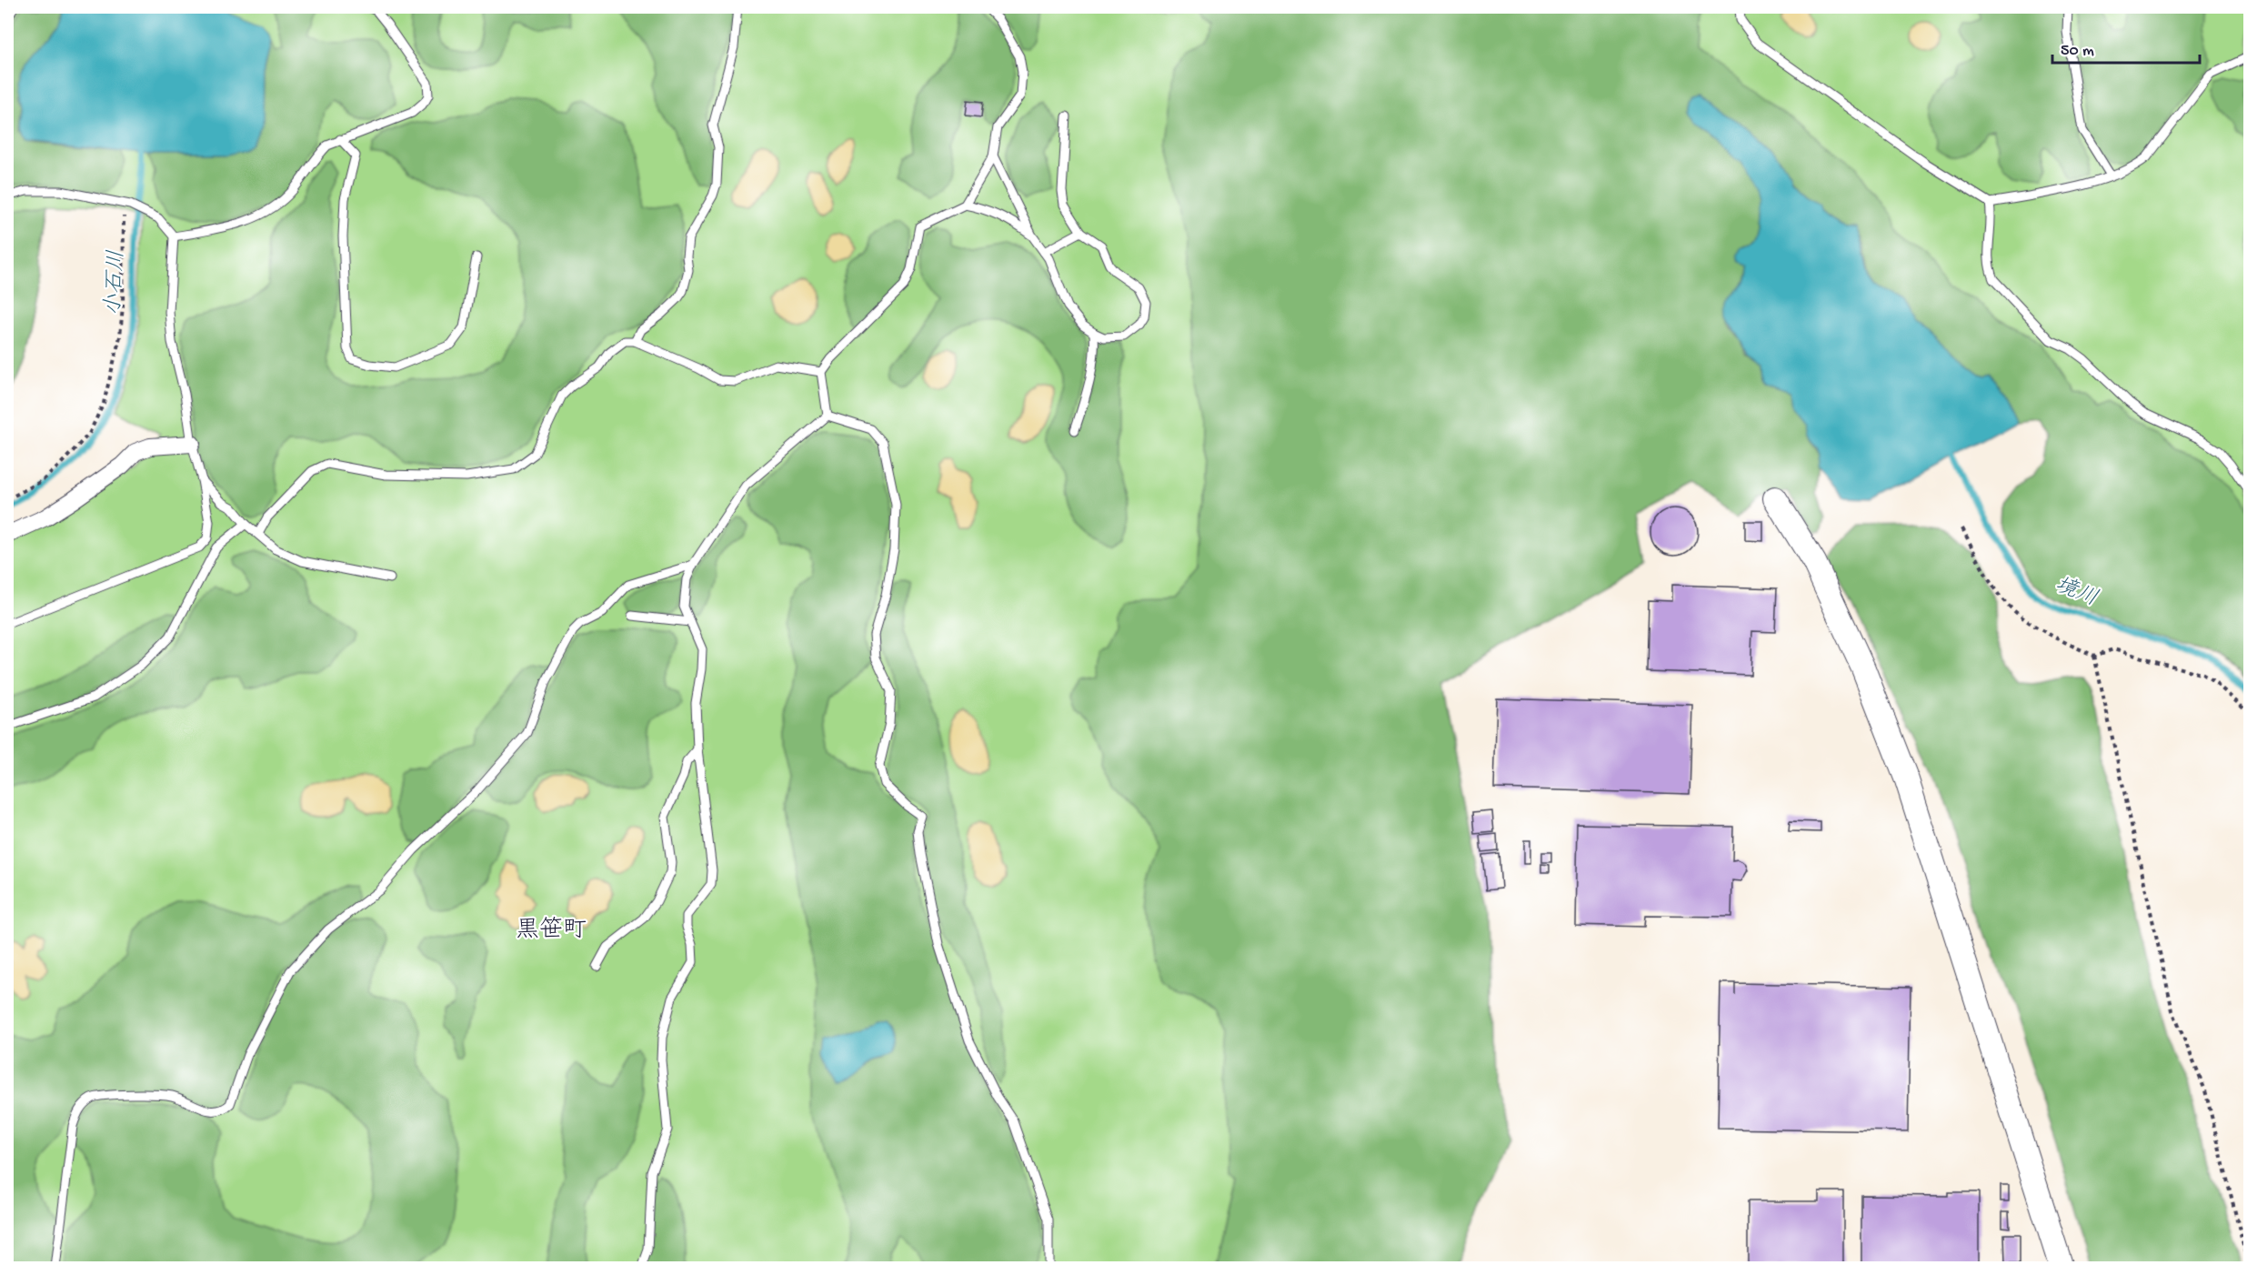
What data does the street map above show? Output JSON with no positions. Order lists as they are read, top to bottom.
{
  "districts": ["黒笹町"],
  "water": ["小石川", "境川"],
  "scale_bar": "50 m"
}
